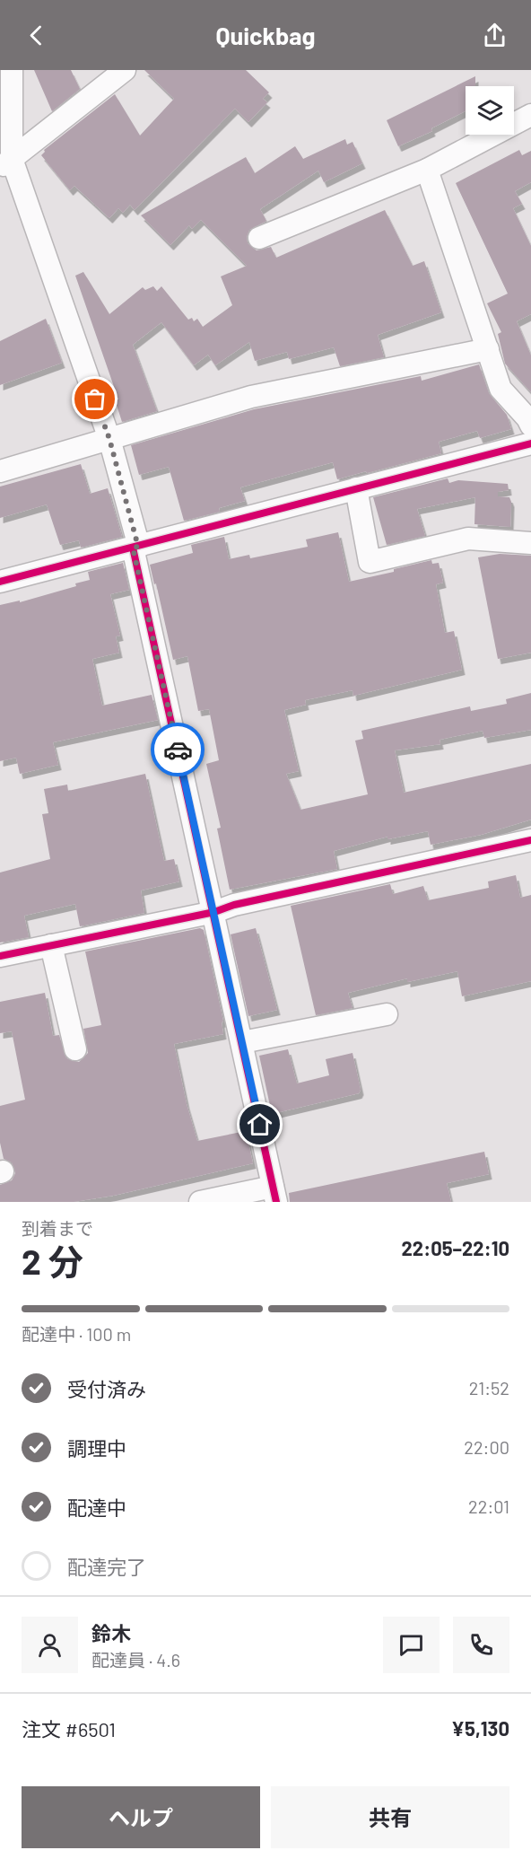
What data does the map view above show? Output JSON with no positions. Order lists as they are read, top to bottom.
{
  "page": {
    "header": "Quickbag",
    "heading": ["2 分", "到着まで", "22:05–22:10"],
    "panel": [
      "鈴木",
      "配達員 · 4.6",
      "注文 #6501",
      "¥5,130"
    ],
    "bar": "配達中 · 100 m",
    "list": [
      ["受付済み", "21:52"],
      ["調理中", "22:00"],
      ["配達中", "22:01"],
      "配達完了"
    ],
    "buttons": ["ヘルプ", "共有"]
  }
}
